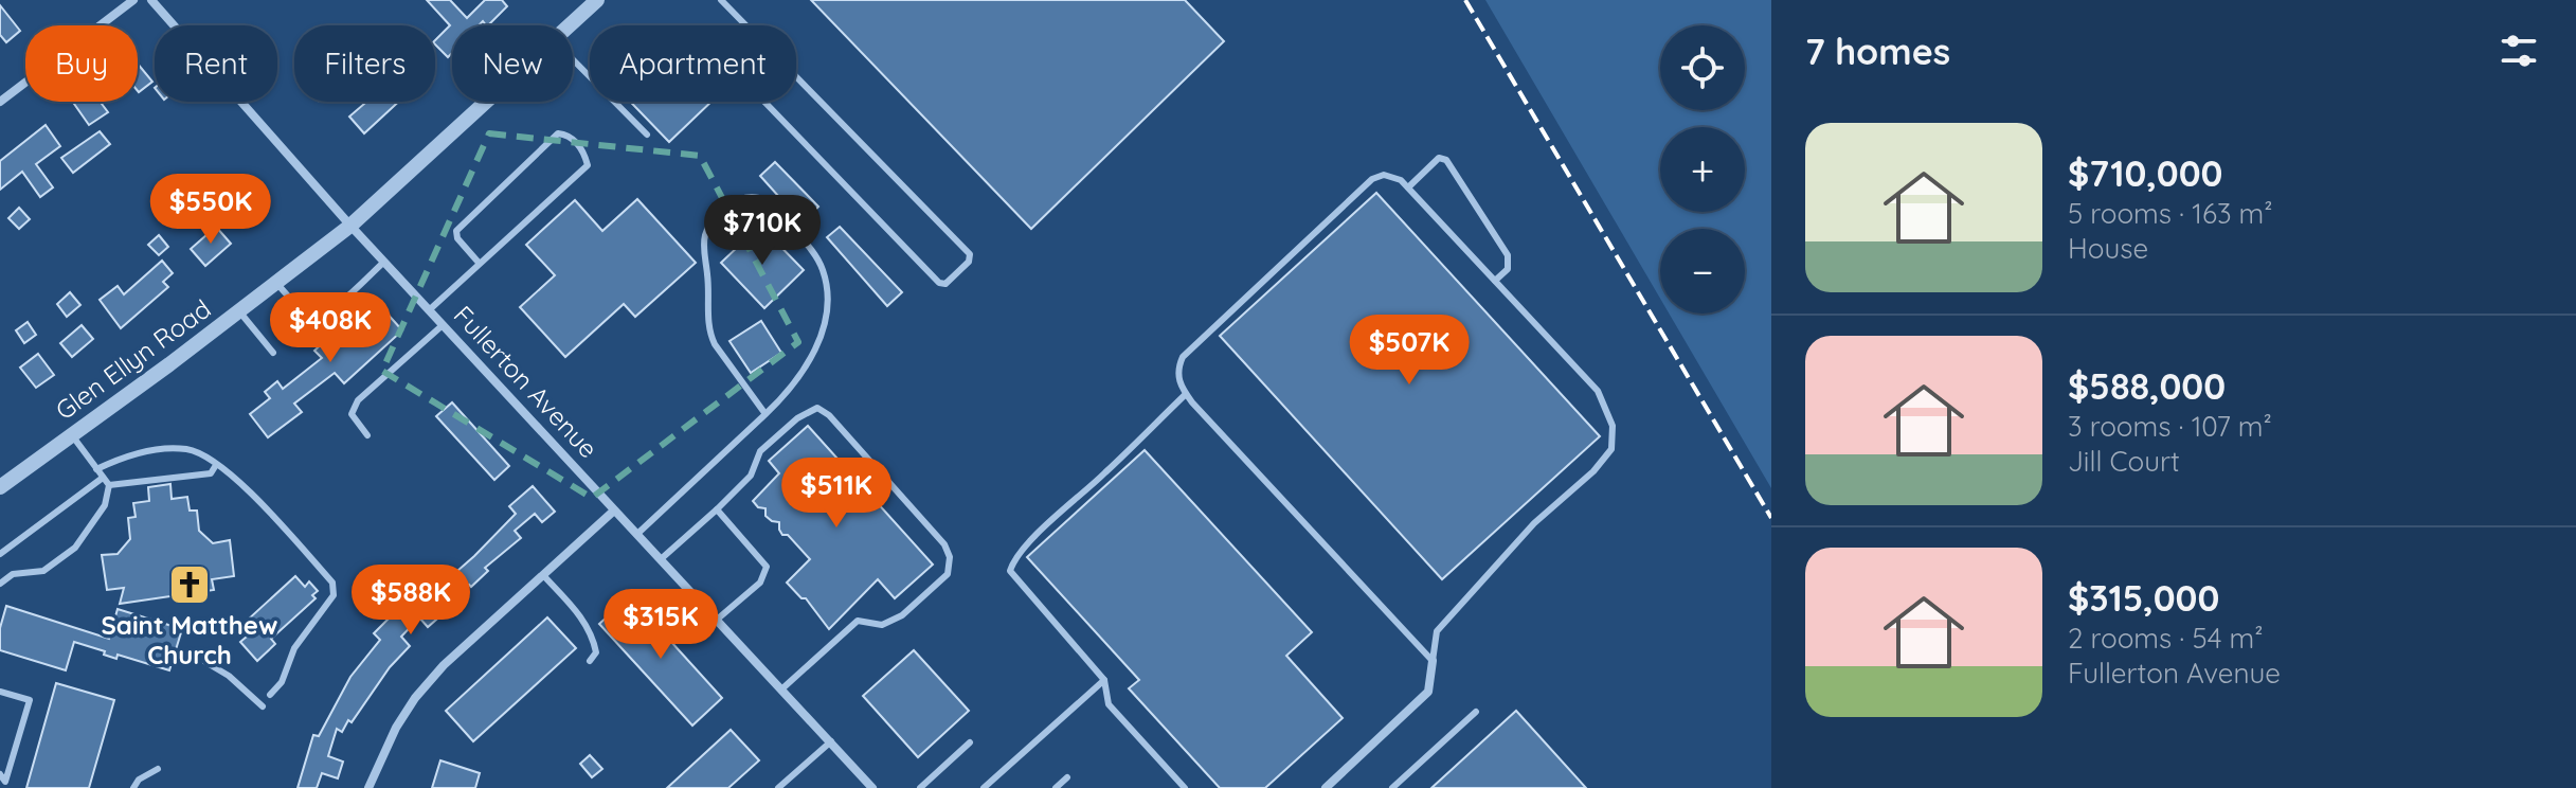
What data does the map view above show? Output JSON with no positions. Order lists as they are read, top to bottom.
{
  "streets": {
    "street": ["Glen Ellyn Road", "Fullerton Avenue"]
  },
  "crossings": [
    ["Glen Ellyn Road", "Fullerton Avenue"]
  ],
  "places": {
    "church": ["Saint Matthew Church"]
  },
  "page": {
    "heading": "7 homes",
    "map_buttons": ["+", "−"],
    "chip": [
      "Buy",
      "Rent",
      "Filters",
      "New",
      "Apartment"
    ],
    "list": [
      {
        "name": "$710,000",
        "note": "5 rooms · 163 m² · House"
      },
      {
        "name": "$588,000",
        "note": "3 rooms · 107 m² · Jill Court"
      },
      {
        "name": "$315,000",
        "note": "2 rooms · 54 m² · Fullerton Avenue"
      }
    ],
    "price": [
      "$550K",
      "$710K",
      "$408K",
      "$507K",
      "$511K",
      "$588K",
      "$315K"
    ]
  }
}
